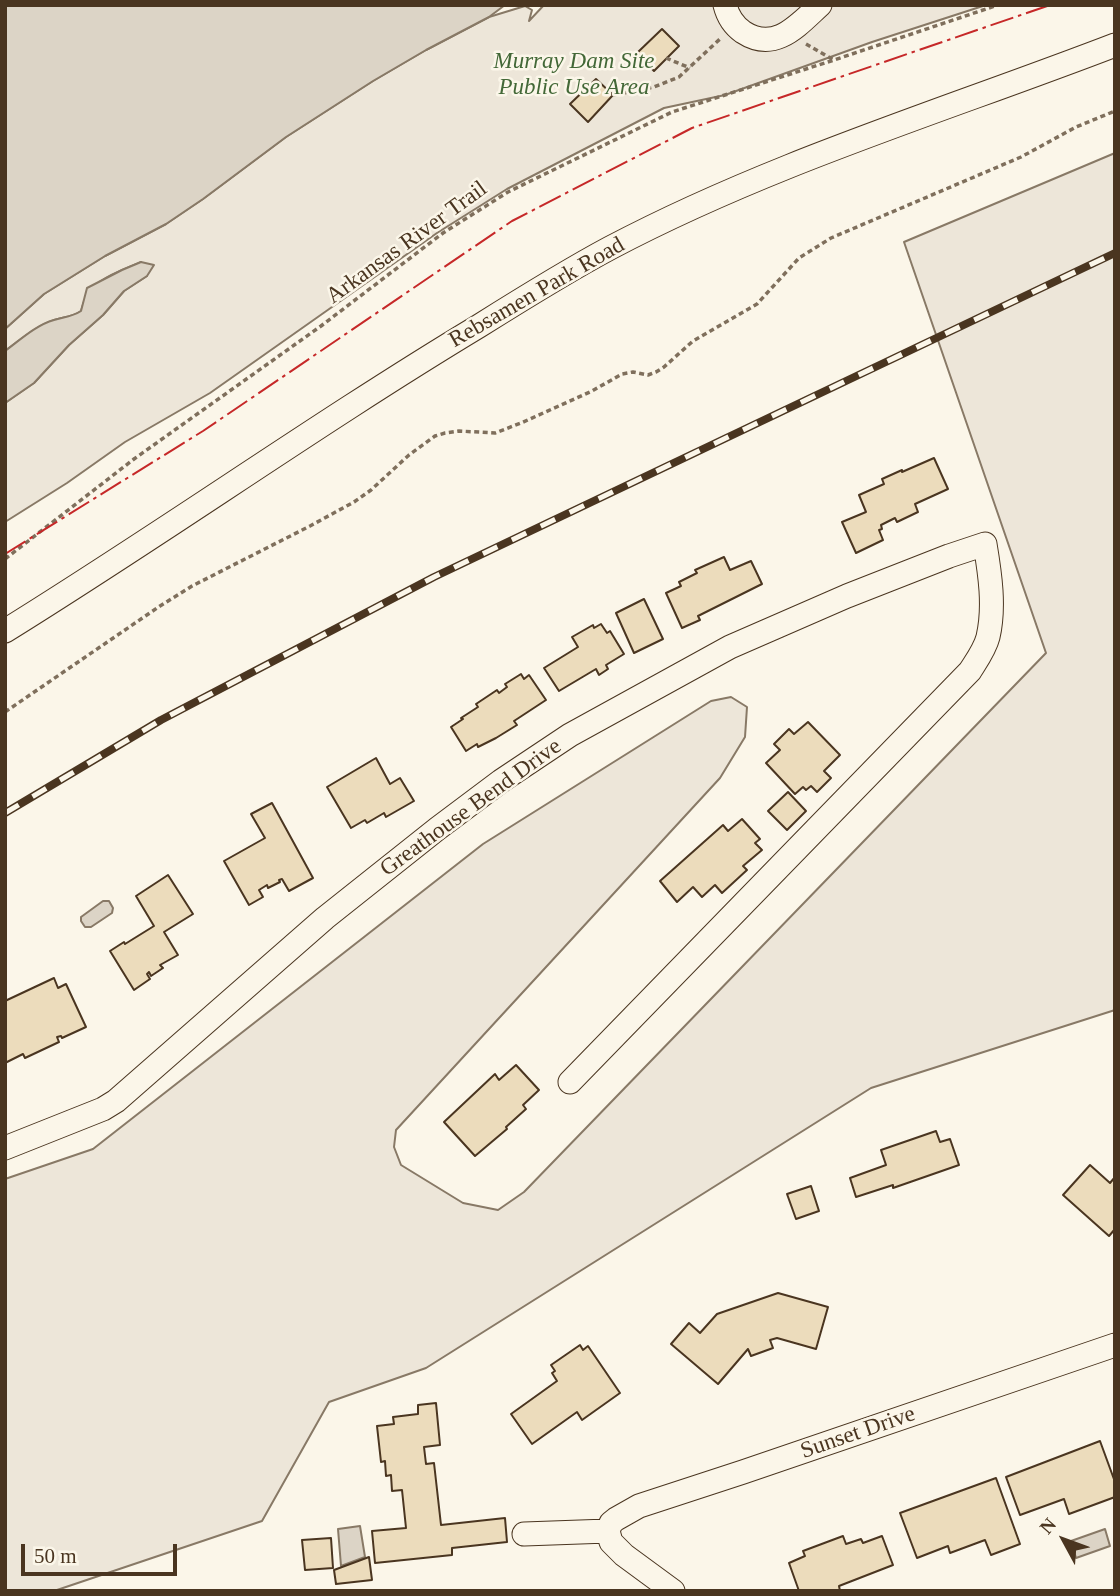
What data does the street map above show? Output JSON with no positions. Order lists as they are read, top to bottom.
{
  "streets": {
    "street": ["Rebsamen Park Road", "Greathouse Bend Drive", "Sunset Drive"],
    "path": ["Arkansas River Trail"]
  },
  "parks": ["Murray Dam Site Public Use Area"],
  "scale_bar": "50 m",
  "north": "top left"
}
